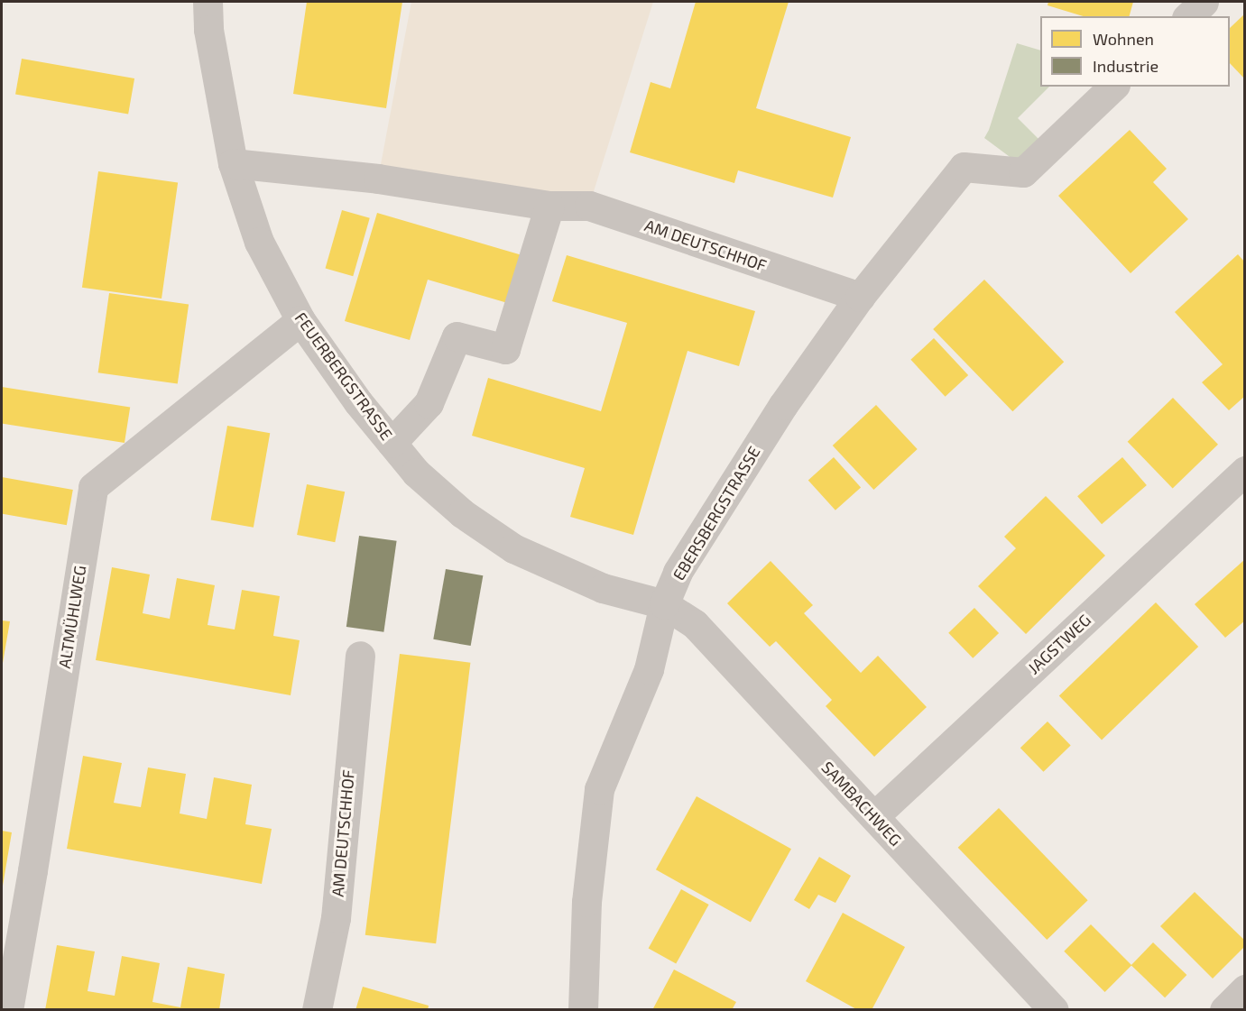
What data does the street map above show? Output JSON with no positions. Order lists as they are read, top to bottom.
{
  "streets": {
    "street": [
      "AM DEUTSCHHOF",
      "FEUERBERGSTRASSE",
      "EBERSBERGSTRASSE",
      "ALTMÜHLWEG",
      "JAGSTWEG",
      "SAMBACHWEG"
    ]
  },
  "crossings": [
    ["AM DEUTSCHHOF", "FEUERBERGSTRASSE"],
    ["AM DEUTSCHHOF", "EBERSBERGSTRASSE"],
    ["FEUERBERGSTRASSE", "EBERSBERGSTRASSE"],
    ["FEUERBERGSTRASSE", "ALTMÜHLWEG"],
    ["FEUERBERGSTRASSE", "SAMBACHWEG"],
    ["EBERSBERGSTRASSE", "SAMBACHWEG"],
    ["JAGSTWEG", "SAMBACHWEG"]
  ],
  "legend": ["Wohnen", "Industrie"]
}
